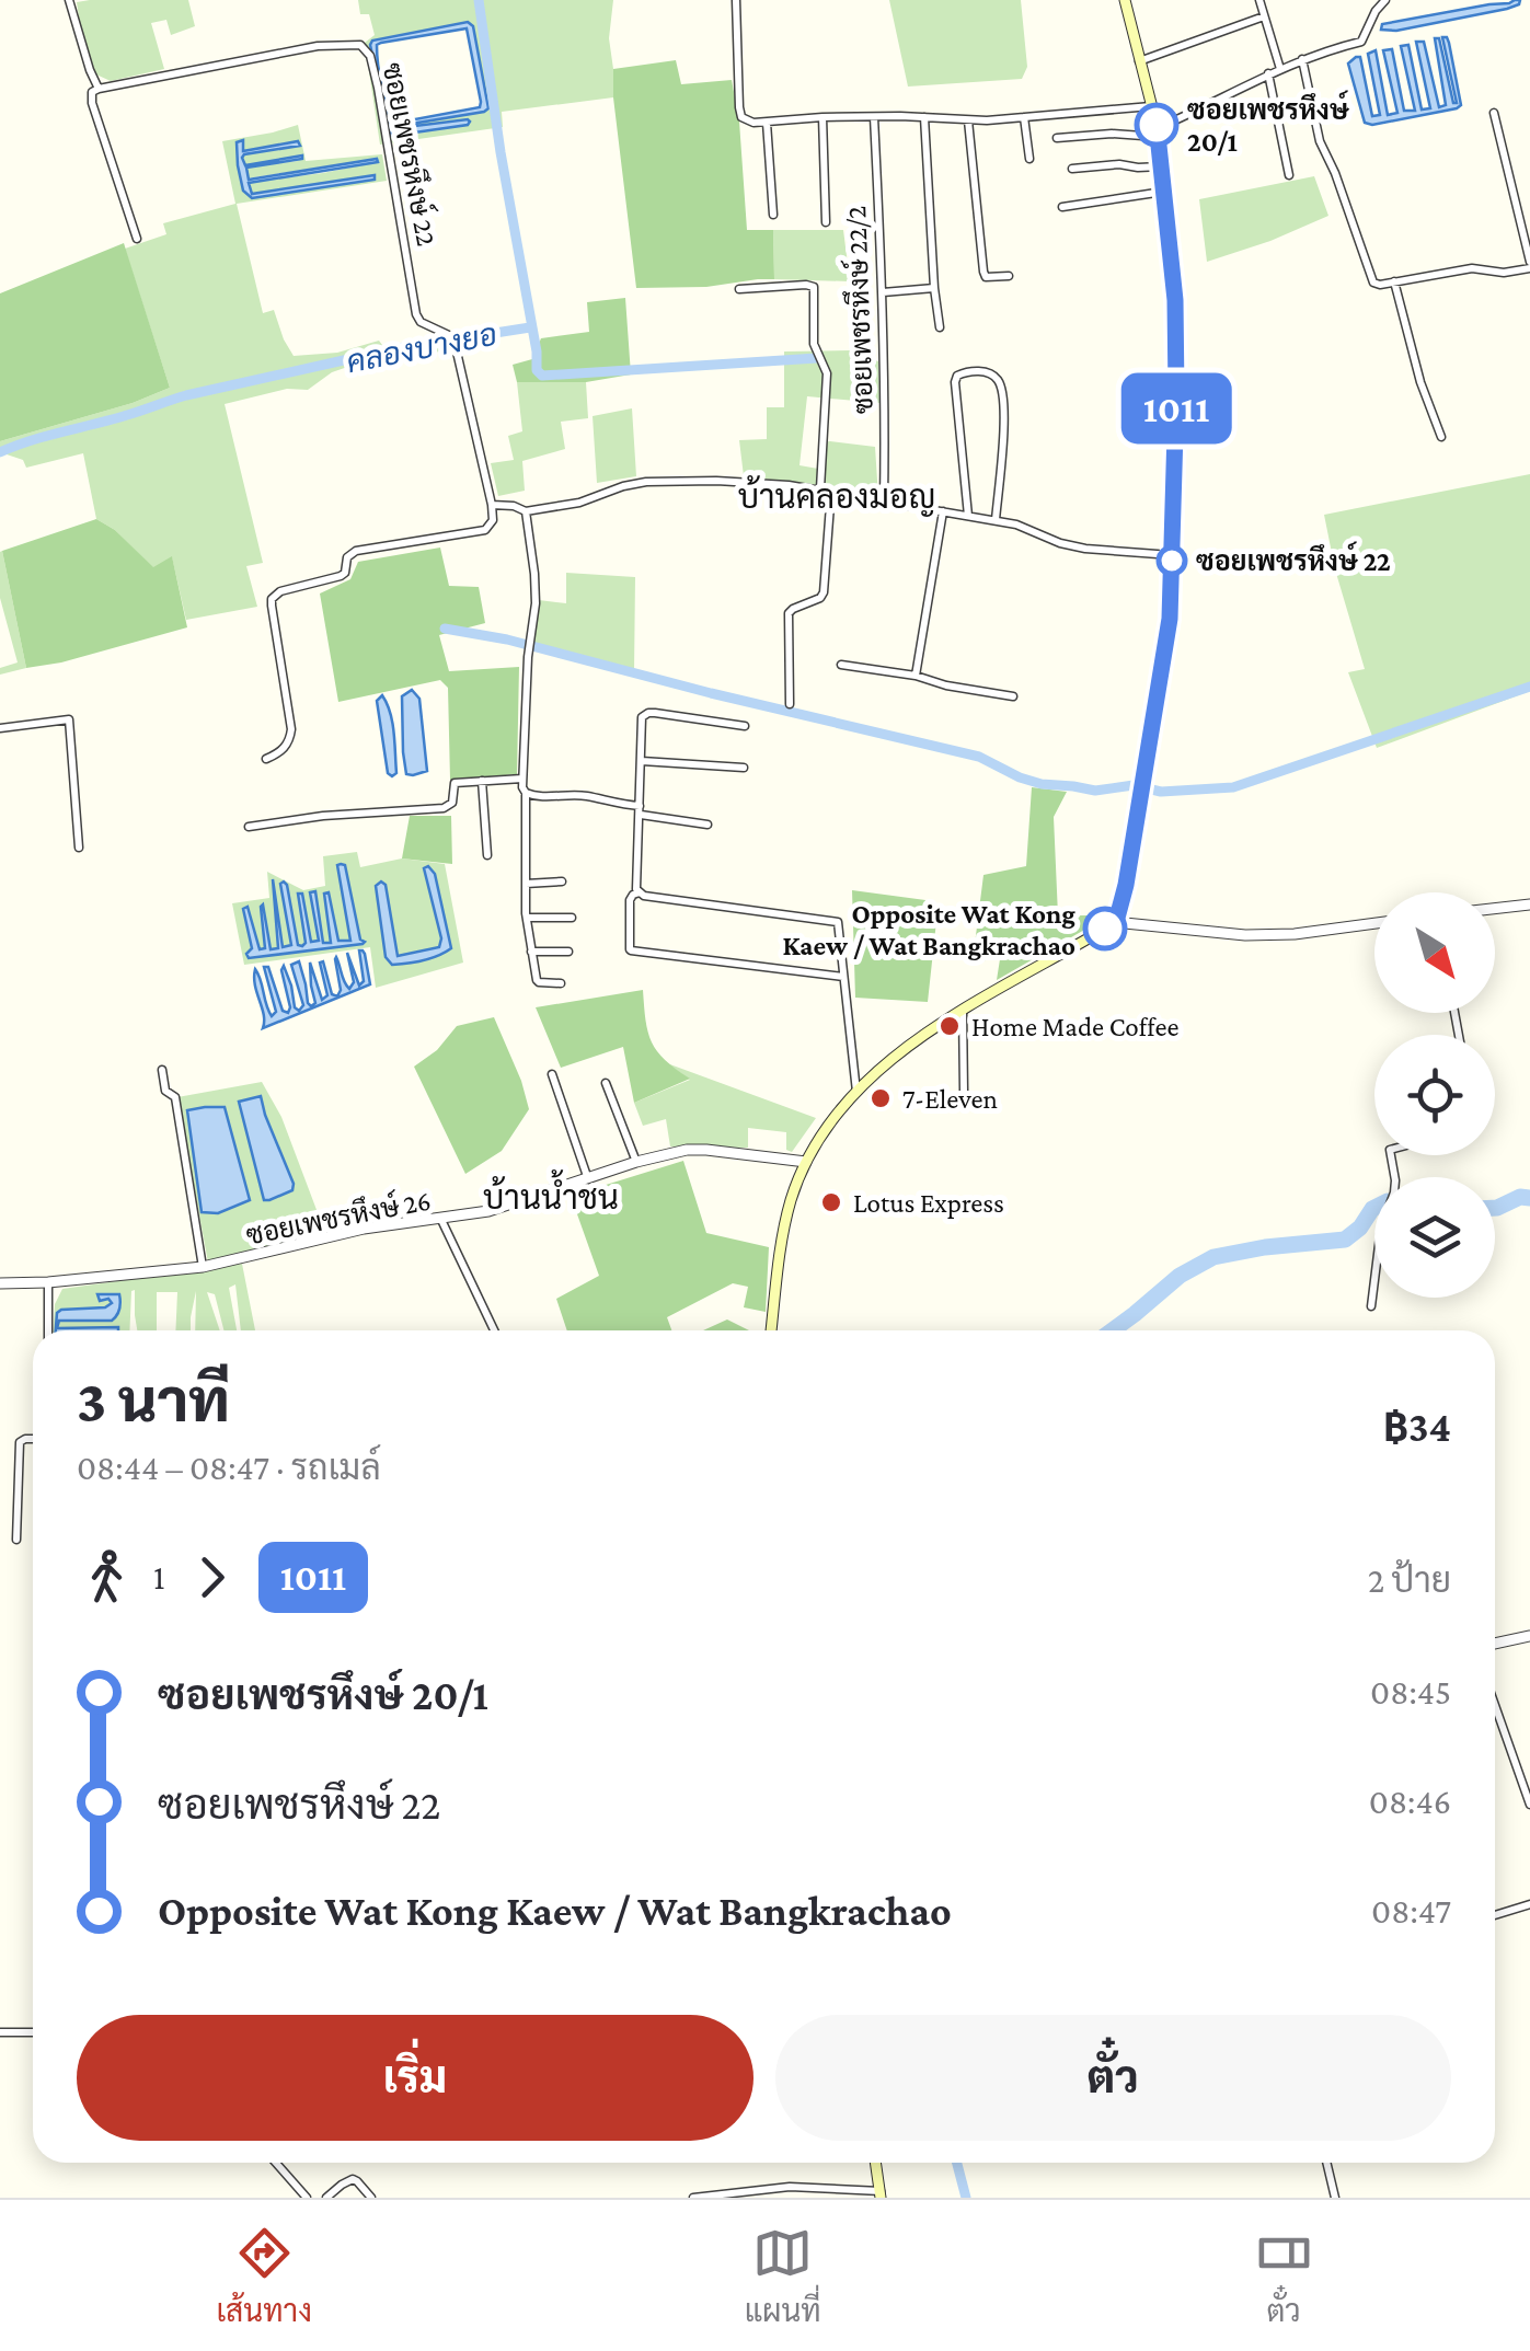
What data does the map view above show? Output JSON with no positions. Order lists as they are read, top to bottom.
{
  "streets": {
    "street": ["ซอยเพชรหึงษ์ 22", "ซอยเพชรหึงษ์ 22/2", "ซอยเพชรหึงษ์ 26"]
  },
  "districts": ["บ้านคลองมอญ", "บ้านน้ำชน"],
  "water": ["คลองบางยอ"],
  "places": [
    "ซอยเพชรหึงษ์ 20/1",
    "ซอยเพชรหึงษ์ 22",
    "Opposite Wat Kong Kaew / Wat Bangkrachao",
    "Home Made Coffee",
    "7-Eleven",
    "Lotus Express"
  ],
  "lines": ["bus line 1011"],
  "north": "bottom right",
  "page": {
    "on_map": "1011",
    "heading": ["3 นาที", "08:44 – 08:47 · รถเมล์", "฿34"],
    "legs": ["1", "1011", "2 ป้าย"],
    "list": [
      {
        "name": "ซอยเพชรหึงษ์ 20/1",
        "value": "08:45"
      },
      {
        "name": "ซอยเพชรหึงษ์ 22",
        "value": "08:46"
      },
      {
        "name": "Opposite Wat Kong Kaew / Wat Bangkrachao",
        "value": "08:47"
      }
    ],
    "buttons": ["เริ่ม", "ตั๋ว"],
    "tabs": ["เส้นทาง", "แผนที่", "ตั๋ว"]
  }
}
